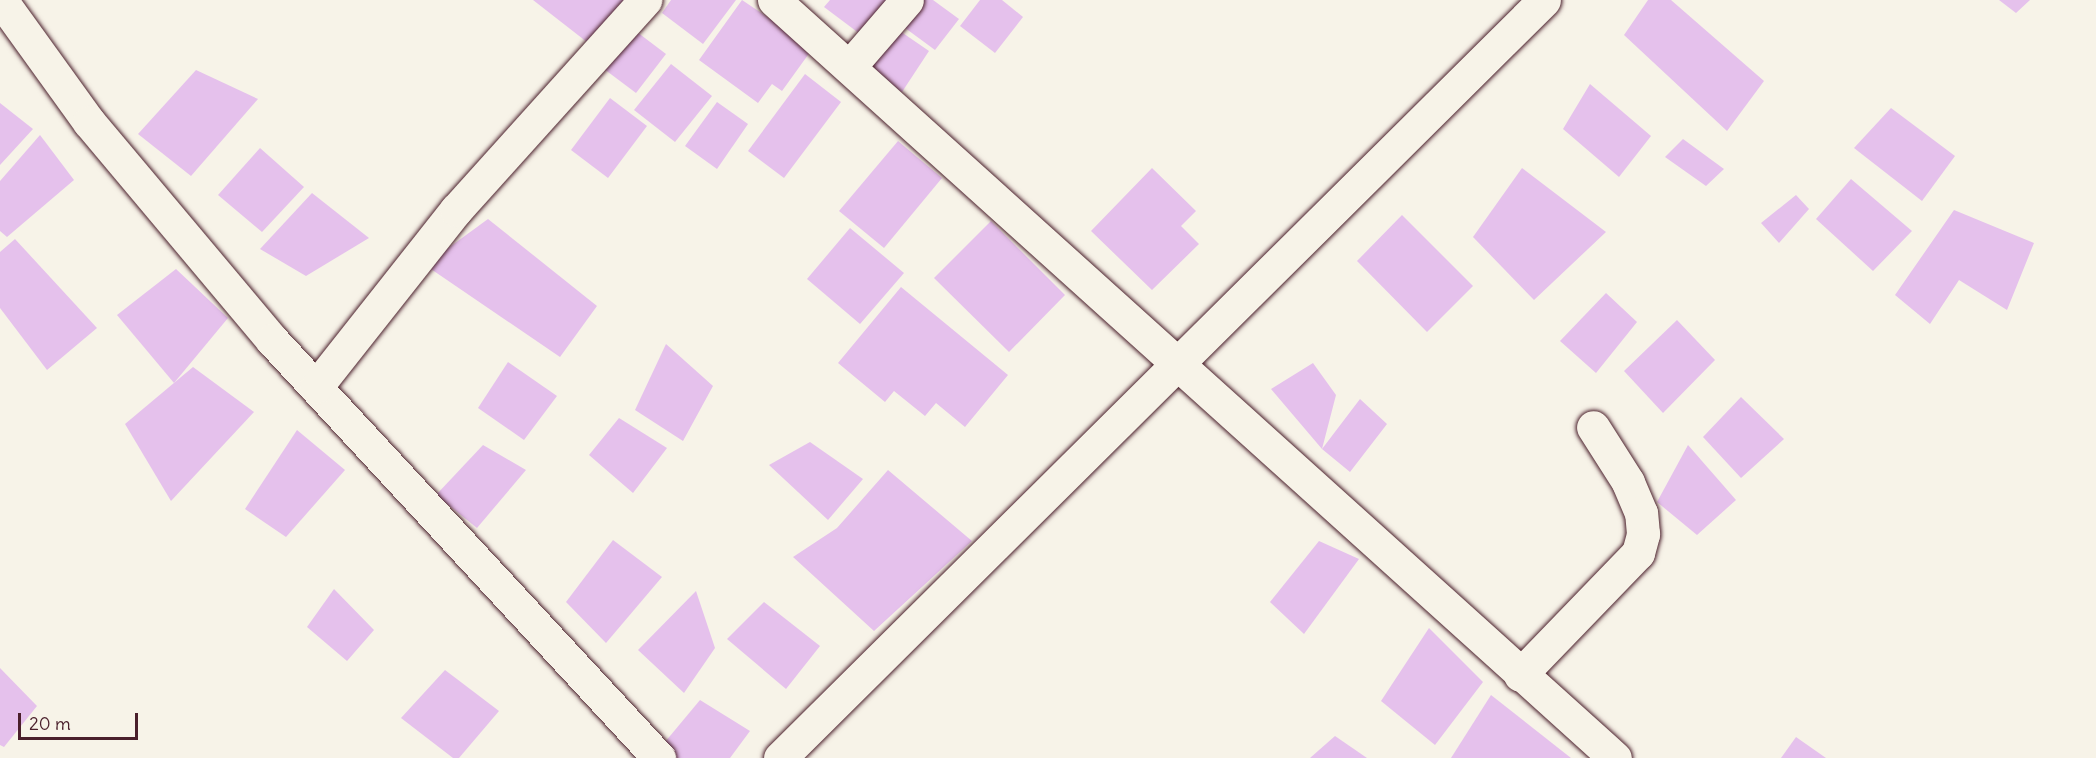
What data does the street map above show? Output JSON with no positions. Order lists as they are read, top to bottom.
{
  "scale_bar": "20 m"
}
